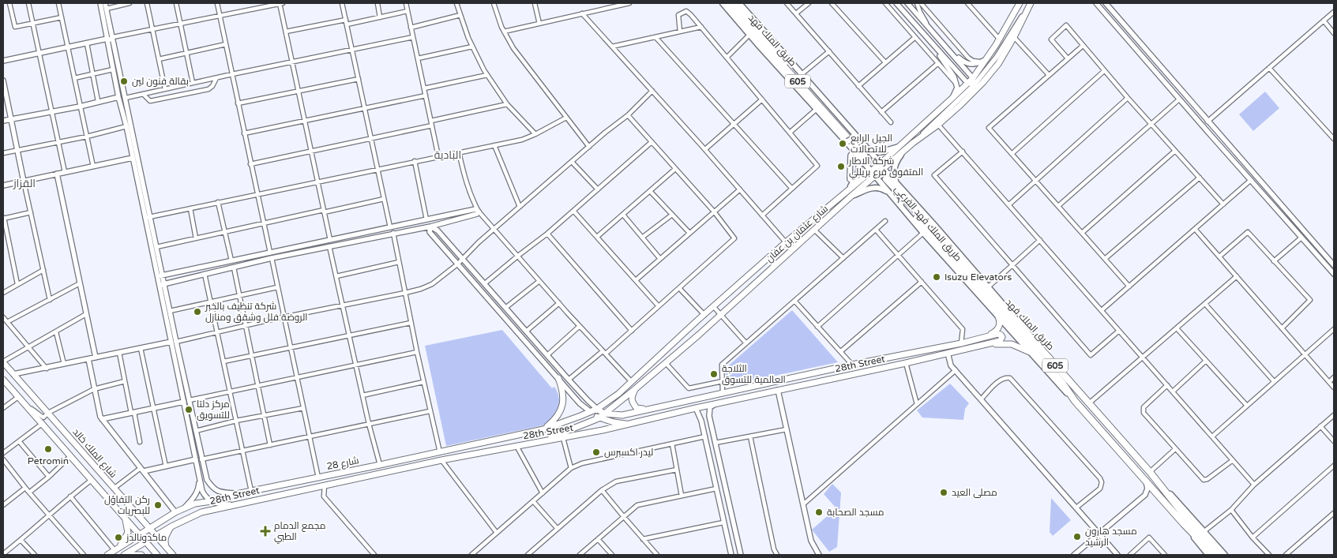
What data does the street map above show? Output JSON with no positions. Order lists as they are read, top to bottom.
{
  "streets": {
    "highway": ["طريق الملك فهد", "605"],
    "main road": [
      "طريق الملك فهد الفرعي",
      "شارع عثمان بن عفان",
      "28th Street",
      "شارع الملك خالد",
      "شارع 28"
    ]
  },
  "crossings": [
    ["طريق الملك فهد", "طريق الملك فهد الفرعي"],
    ["طريق الملك فهد الفرعي", "شارع عثمان بن عفان"],
    ["شارع عثمان بن عفان", "28th Street"],
    ["شارع عثمان بن عفان", "شارع 28"],
    ["28th Street", "شارع الملك خالد"],
    ["شارع الملك خالد", "شارع 28"]
  ],
  "districts": ["البادية", "القزاز"],
  "places": {
    "other": [
      "بقالة فنون لين",
      "الجيل الرابع للاتصالات",
      "شركة الاطار المتفوق فرع بريللي",
      "Isuzu Elevators",
      "شركة تنظيف بالخبر الروضة فلل وشقق ومنازل",
      "الثلاجة العالمية للتسوق",
      "مركز دلتا للتسويق",
      "Petromin",
      "ليدر اكسبرس",
      "مصلى العيد",
      "ركن التفاؤل للبصريات",
      "مسجد الصحابة",
      "مسجد هارون الرشيد",
      "ماكدونالدز"
    ],
    "health": ["مجمع الدمام الطبي"]
  }
}
